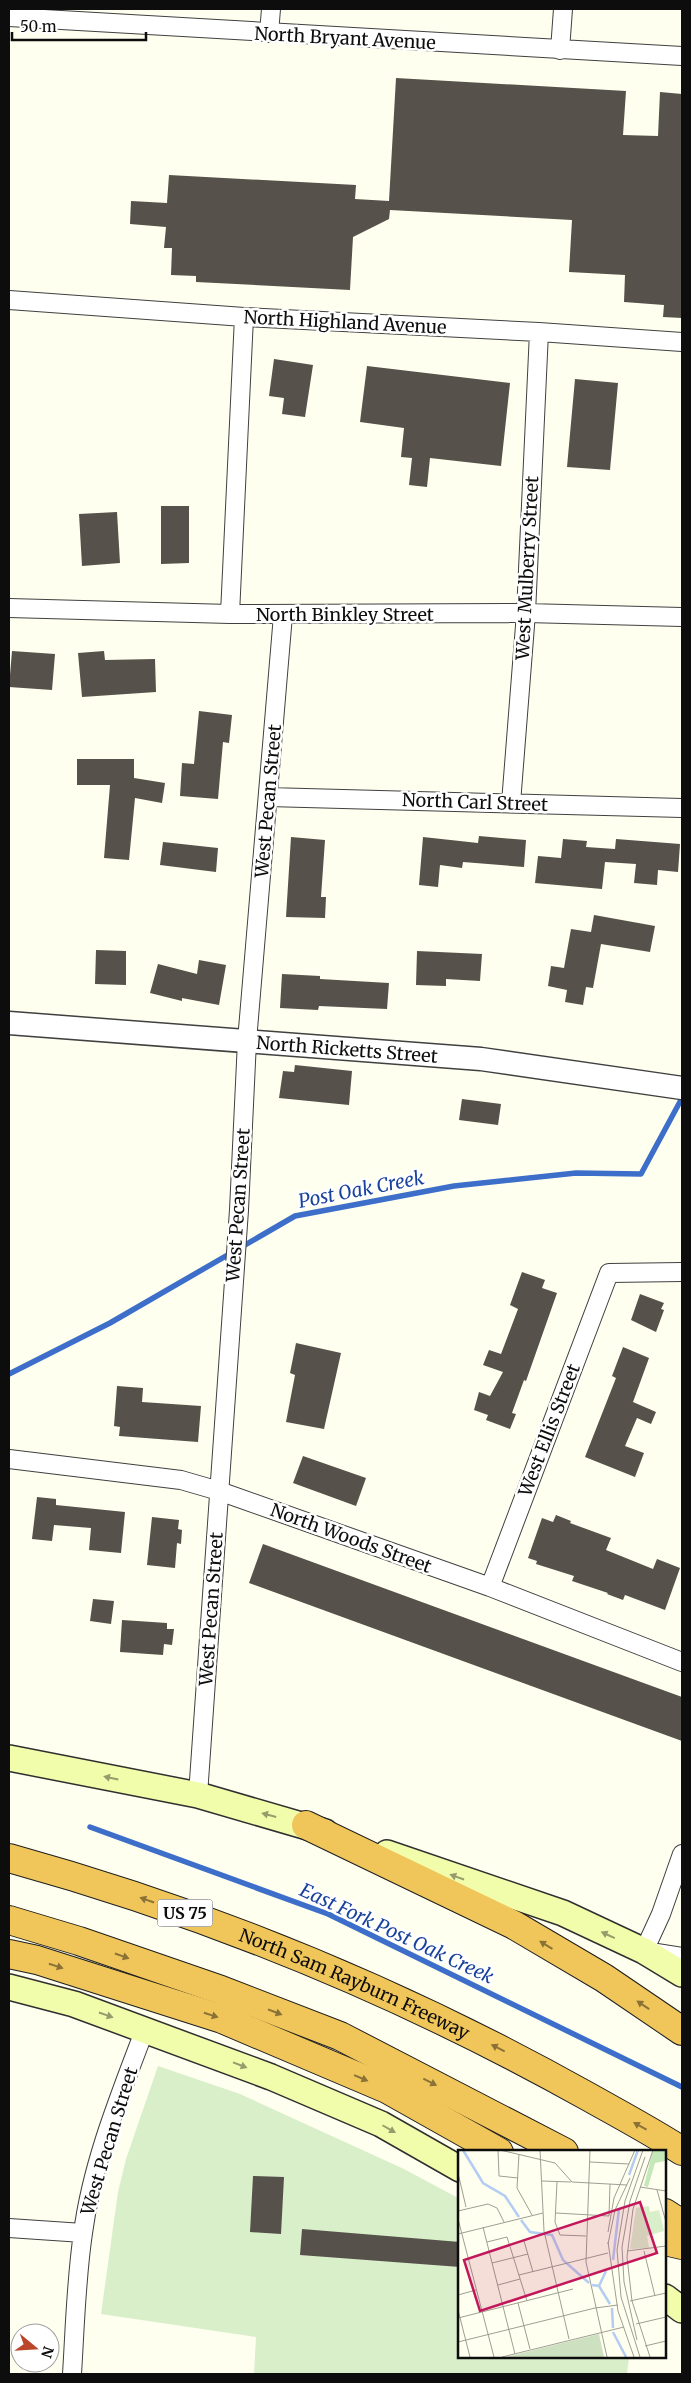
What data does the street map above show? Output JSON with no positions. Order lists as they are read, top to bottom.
{
  "streets": {
    "highway": ["US 75", "North Sam Rayburn Freeway"],
    "street": [
      "North Bryant Avenue",
      "North Highland Avenue",
      "West Mulberry Street",
      "North Binkley Street",
      "West Pecan Street",
      "North Carl Street",
      "North Ricketts Street",
      "West Ellis Street",
      "North Woods Street"
    ]
  },
  "crossings": [
    ["North Highland Avenue", "West Mulberry Street"],
    ["West Mulberry Street", "North Binkley Street"],
    ["West Mulberry Street", "North Carl Street"],
    ["North Binkley Street", "West Pecan Street"],
    ["West Pecan Street", "North Carl Street"],
    ["West Pecan Street", "North Ricketts Street"],
    ["West Pecan Street", "North Woods Street"],
    ["West Ellis Street", "North Woods Street"]
  ],
  "water": ["Post Oak Creek", "East Fork Post Oak Creek"],
  "scale_bar": "50 m",
  "north": "right"
}
